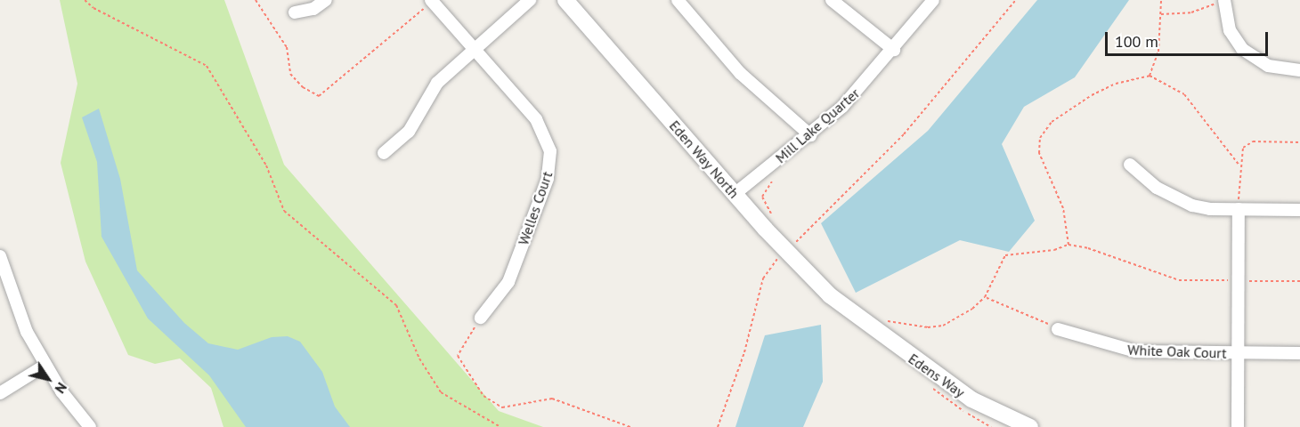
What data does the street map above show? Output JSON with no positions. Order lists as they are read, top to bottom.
{
  "streets": {
    "street": [
      "Mill Lake Quarter",
      "Eden Way North",
      "Welles Court",
      "White Oak Court",
      "Edens Way"
    ]
  },
  "crossings": [
    ["Mill Lake Quarter", "Eden Way North"],
    ["Eden Way North", "Edens Way"]
  ],
  "scale_bar": "100 m",
  "north": "bottom right"
}
